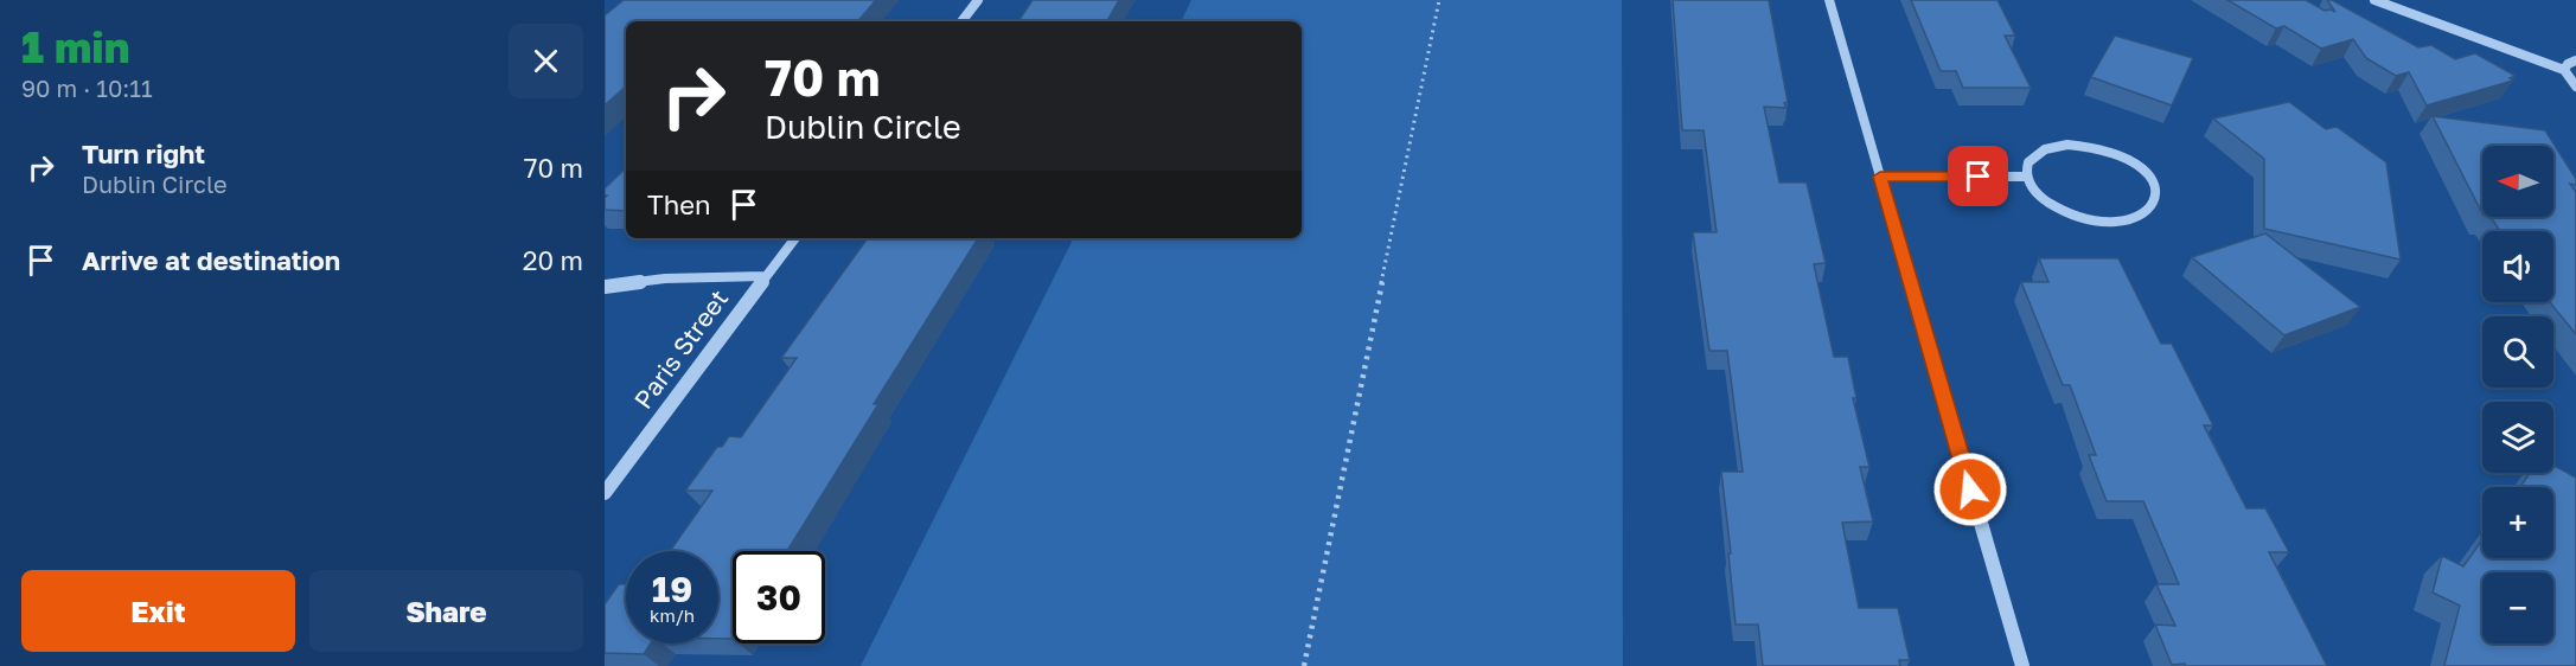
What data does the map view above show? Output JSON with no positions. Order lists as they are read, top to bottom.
{
  "streets": {
    "street": ["Paris Street"]
  },
  "north": "left",
  "page": {
    "heading": ["1 min", "90 m · 10:11"],
    "turn": ["70 m", "Dublin Circle"],
    "list": [
      {
        "name": "Turn right",
        "note": "Dublin Circle",
        "value": "70 m"
      },
      {
        "name": "Arrive at destination",
        "value": "20 m"
      }
    ],
    "map_buttons": ["+", "−"],
    "then": "Then",
    "speed": "19 km/h",
    "limit": "30",
    "buttons": ["Exit", "Share"]
  }
}
